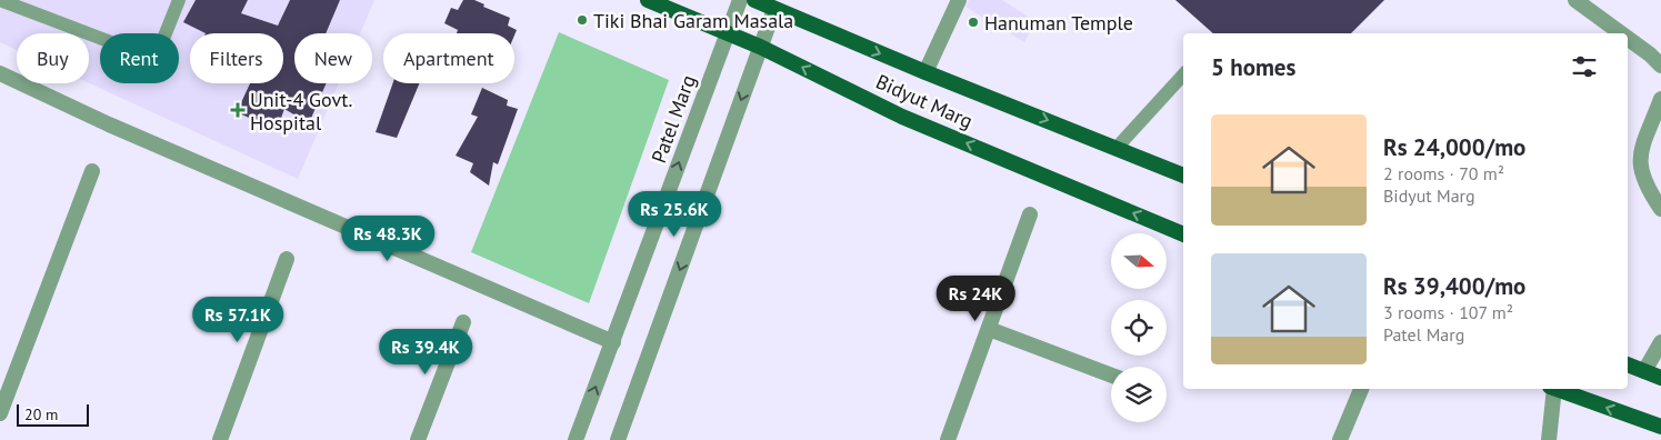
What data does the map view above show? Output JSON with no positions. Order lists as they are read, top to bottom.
{
  "streets": {
    "main road": ["Bidyut Marg"],
    "street": ["Patel Marg"]
  },
  "crossings": [
    ["Bidyut Marg", "Patel Marg"]
  ],
  "places": {
    "other": ["Tiki Bhai Garam Masala", "Hanuman Temple"],
    "health": ["Unit-4 Govt. Hospital"]
  },
  "scale_bar": "20 m",
  "north": "right",
  "page": {
    "chip": [
      "Buy",
      "Rent",
      "Filters",
      "New",
      "Apartment"
    ],
    "heading": "5 homes",
    "list": [
      {
        "name": "Rs 24,000/mo",
        "note": "2 rooms · 70 m² · Bidyut Marg"
      },
      {
        "name": "Rs 39,400/mo",
        "note": "3 rooms · 107 m² · Patel Marg"
      }
    ],
    "price": [
      "Rs 25.6K",
      "Rs 48.3K",
      "Rs 24K",
      "Rs 57.1K",
      "Rs 39.4K"
    ],
    "scale": "20 m"
  }
}
